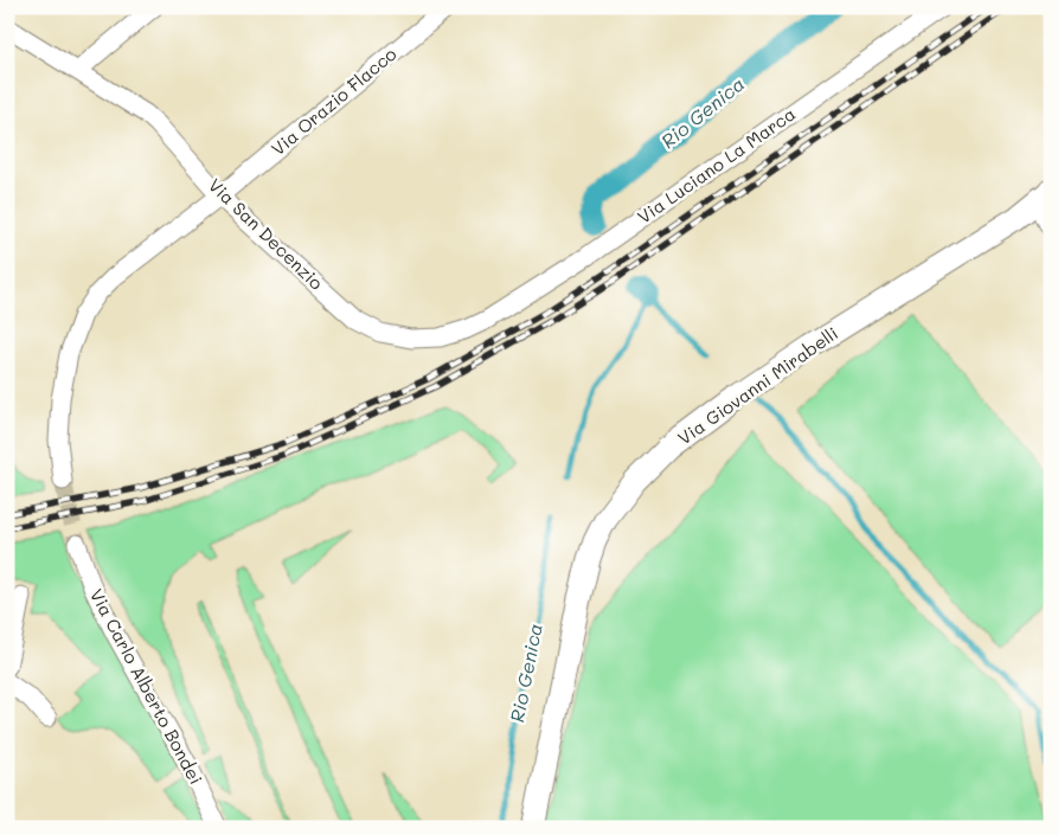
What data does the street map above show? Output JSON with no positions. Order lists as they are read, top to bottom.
{
  "streets": {
    "street": [
      "Via Orazio Flacco",
      "Via Luciano La Marca",
      "Via San Decenzio",
      "Via Giovanni Mirabelli",
      "Via Carlo Alberto Bondei"
    ]
  },
  "crossings": [
    ["Via Orazio Flacco", "Via San Decenzio"],
    ["Via Luciano La Marca", "Via San Decenzio"]
  ],
  "water": ["Rio Genica"]
}
